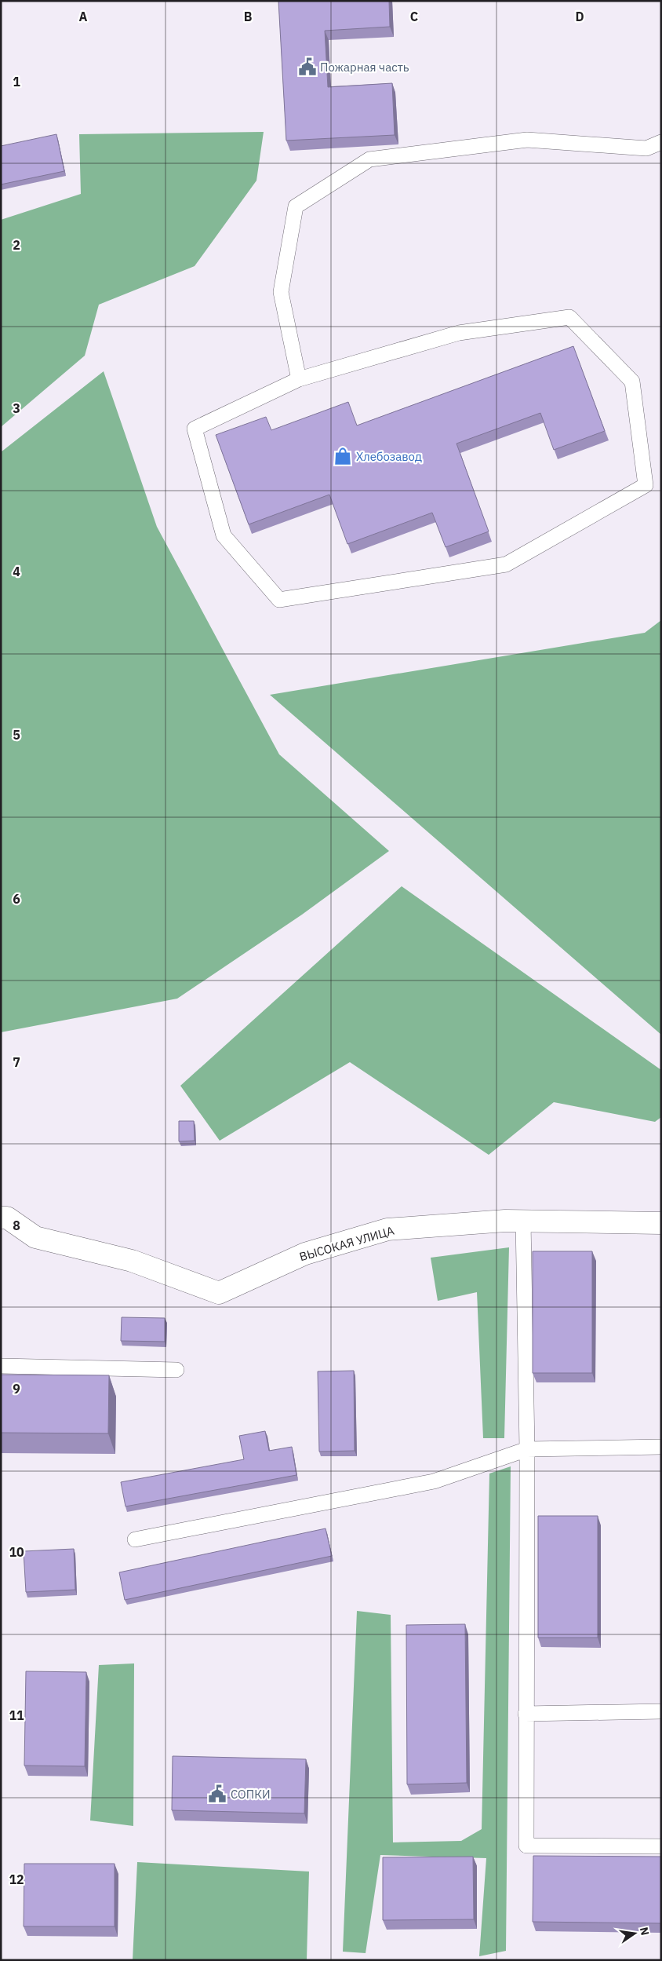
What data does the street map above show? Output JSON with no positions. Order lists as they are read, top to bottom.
{
  "streets": {
    "street": ["ВЫСОКАЯ УЛИЦА"]
  },
  "places": {
    "public building": ["Пожарная часть", "СОПКИ"],
    "shop": ["Хлебозавод"]
  },
  "north": "right",
  "grid": {
    "columns": [
      "A",
      "B",
      "C",
      "D"
    ],
    "rows": [
      "1",
      "2",
      "3",
      "4",
      "5",
      "6",
      "7",
      "8",
      "9",
      "10",
      "11",
      "12"
    ]
  }
}
